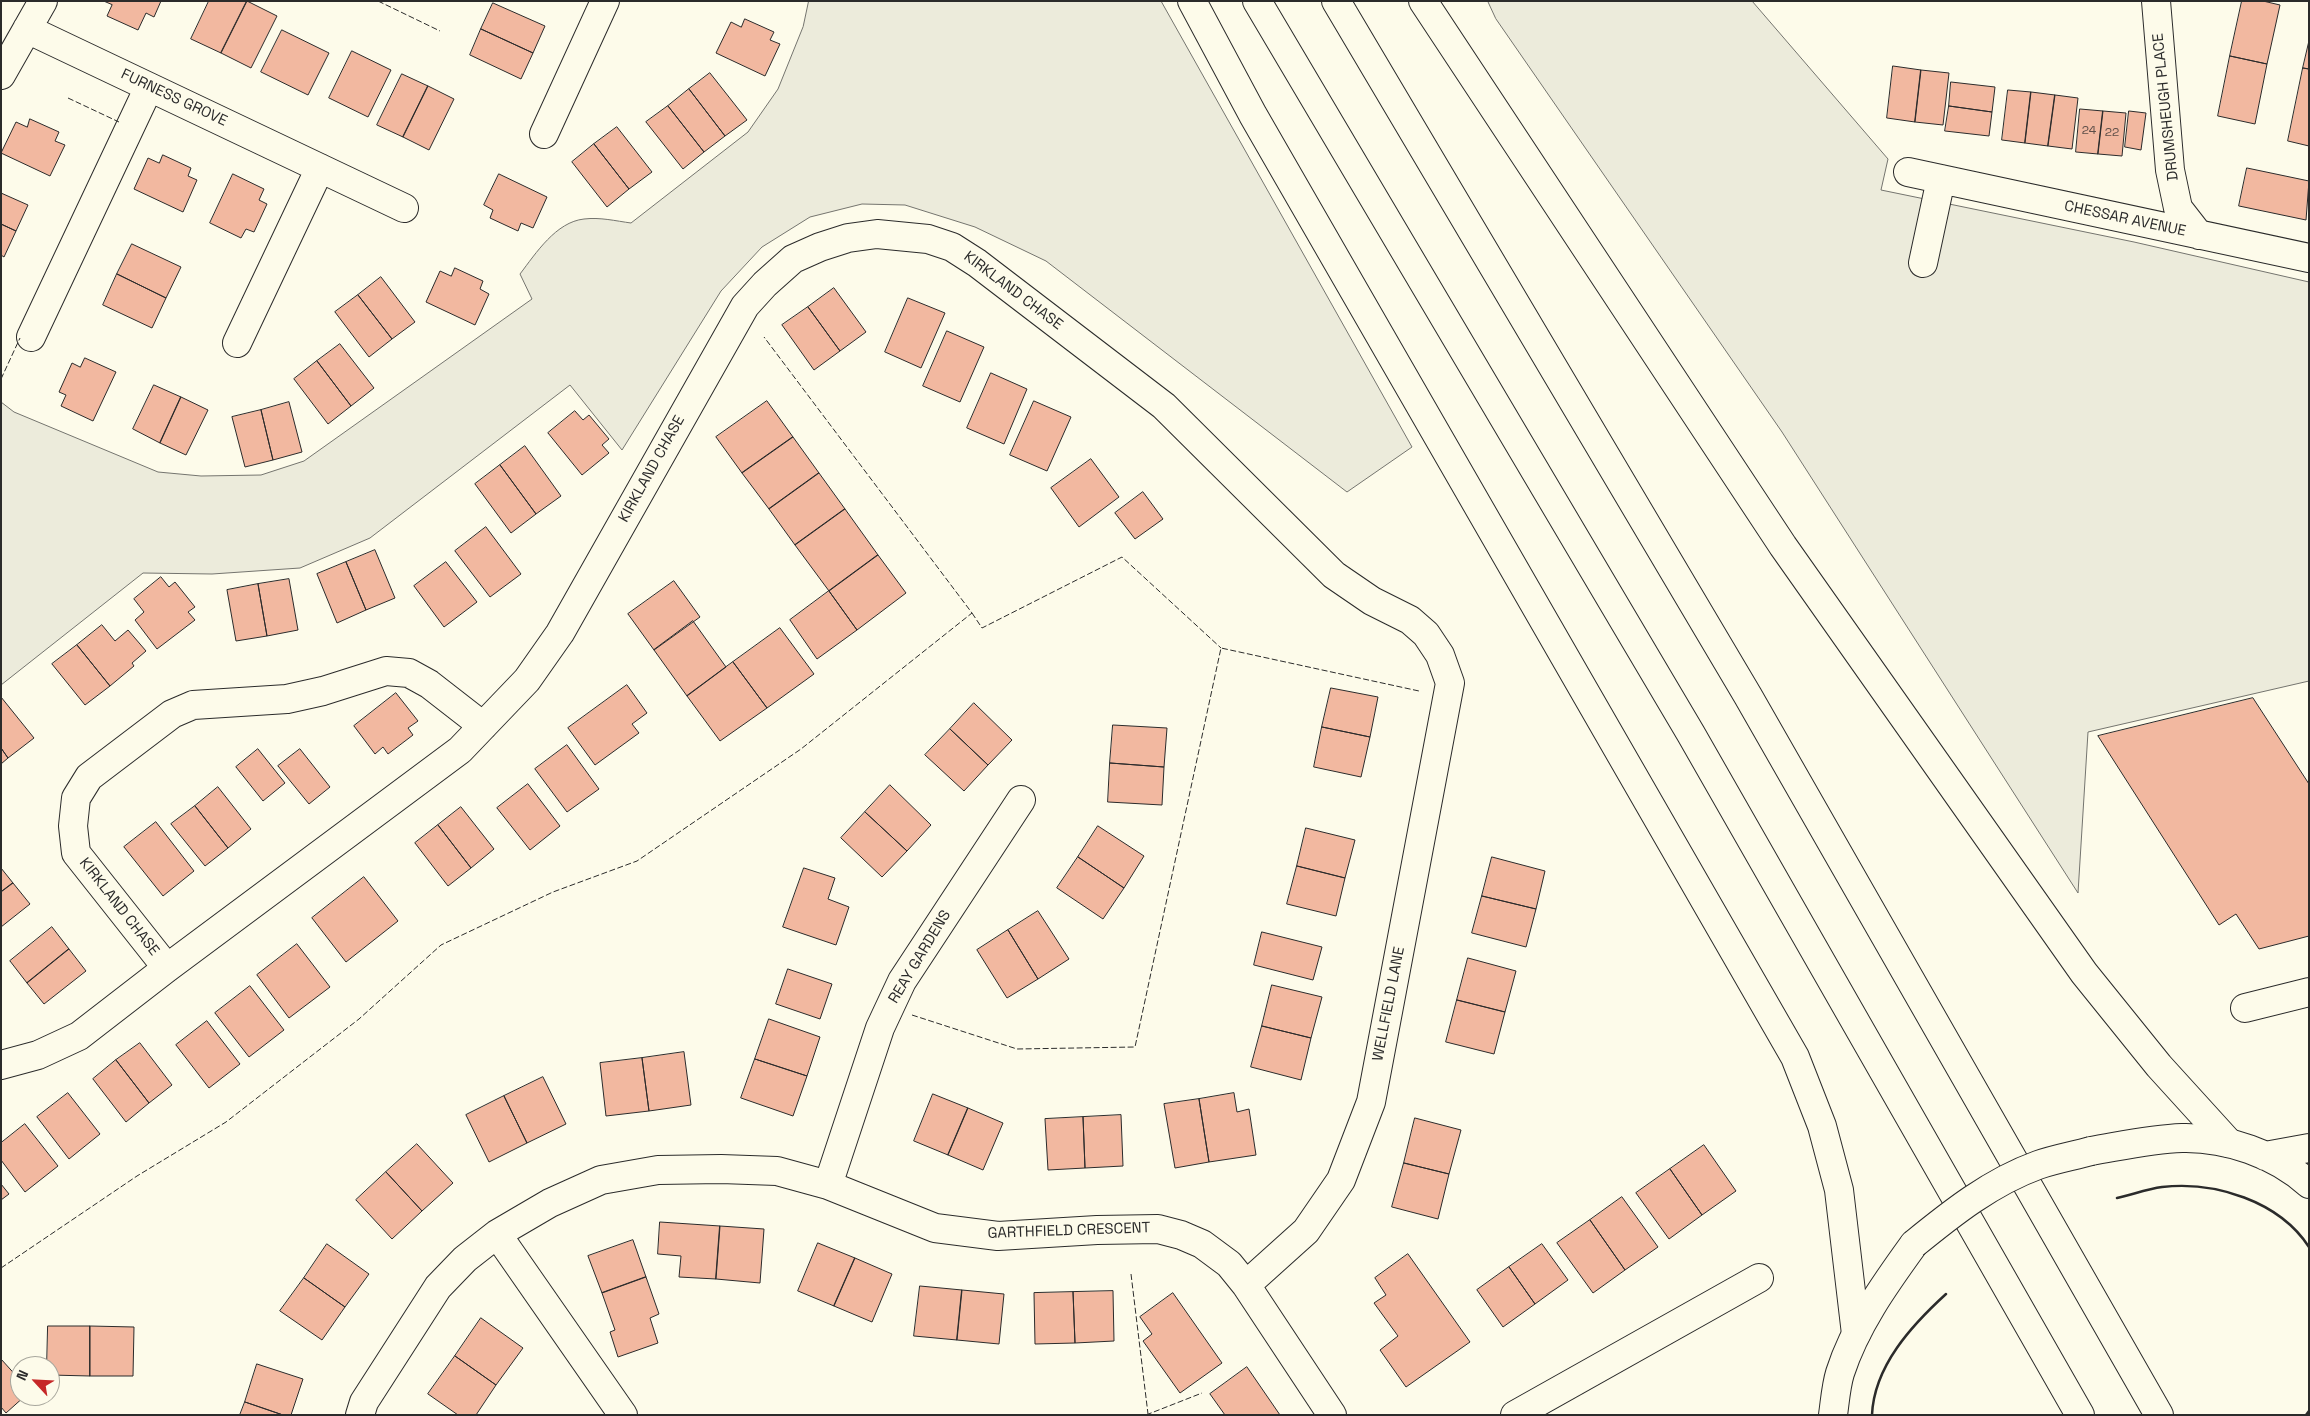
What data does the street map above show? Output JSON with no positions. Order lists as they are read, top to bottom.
{
  "streets": {
    "main road": [
      "FURNESS GROVE",
      "DRUMSHEUGH PLACE",
      "CHESSAR AVENUE",
      "KIRKLAND CHASE",
      "REAY GARDENS",
      "WELLFIELD LANE",
      "GARTHFIELD CRESCENT"
    ]
  },
  "crossings": [
    ["DRUMSHEUGH PLACE", "CHESSAR AVENUE"],
    ["KIRKLAND CHASE", "WELLFIELD LANE"],
    ["REAY GARDENS", "GARTHFIELD CRESCENT"],
    ["WELLFIELD LANE", "GARTHFIELD CRESCENT"]
  ],
  "house_numbers": ["24", "22"],
  "north": "top left"
}
